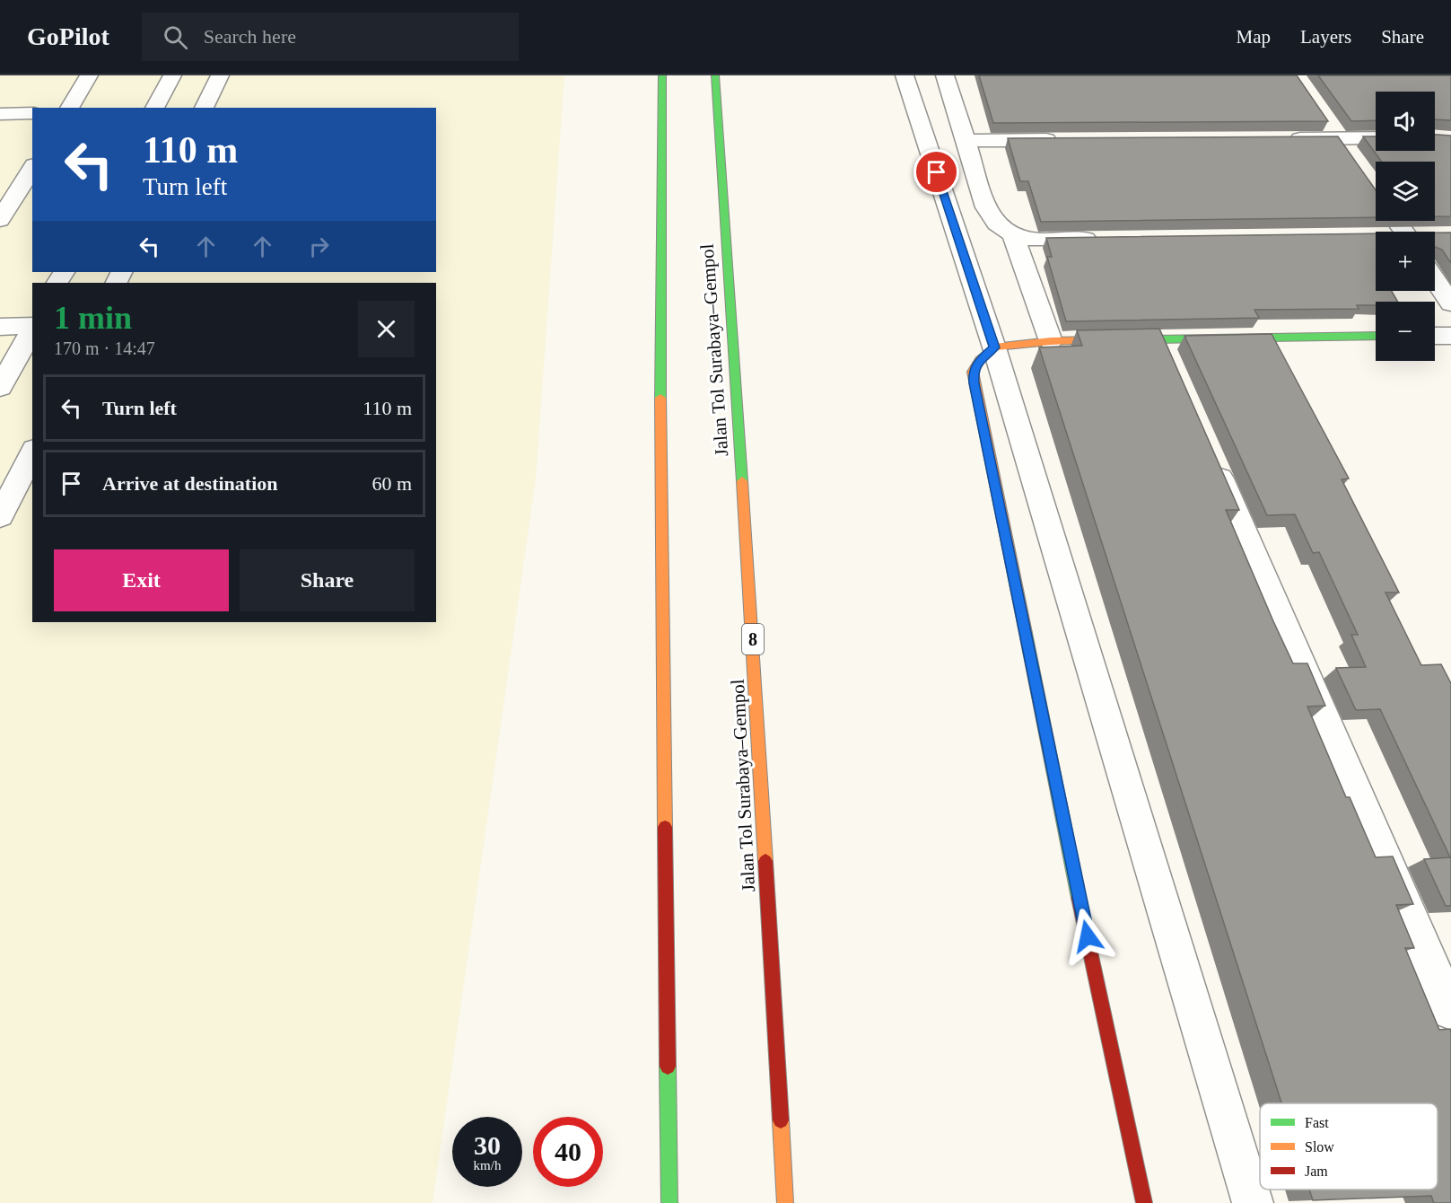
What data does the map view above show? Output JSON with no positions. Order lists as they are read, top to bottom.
{
  "streets": {
    "main road": ["Jalan Tol Surabaya–Gempol", "8"]
  },
  "legend": ["Fast", "Slow", "Jam"],
  "page": {
    "header": "GoPilot",
    "search": "Search here",
    "nav": ["Map", "Layers", "Share"],
    "map_buttons": ["+", "−"],
    "turn": ["110 m", "Turn left"],
    "heading": ["1 min", "170 m · 14:47"],
    "list": [
      {
        "name": "Turn left",
        "value": "110 m"
      },
      {
        "name": "Arrive at destination",
        "value": "60 m"
      }
    ],
    "buttons": ["Exit", "Share"],
    "speed": "30 km/h",
    "limit": "40"
  }
}
